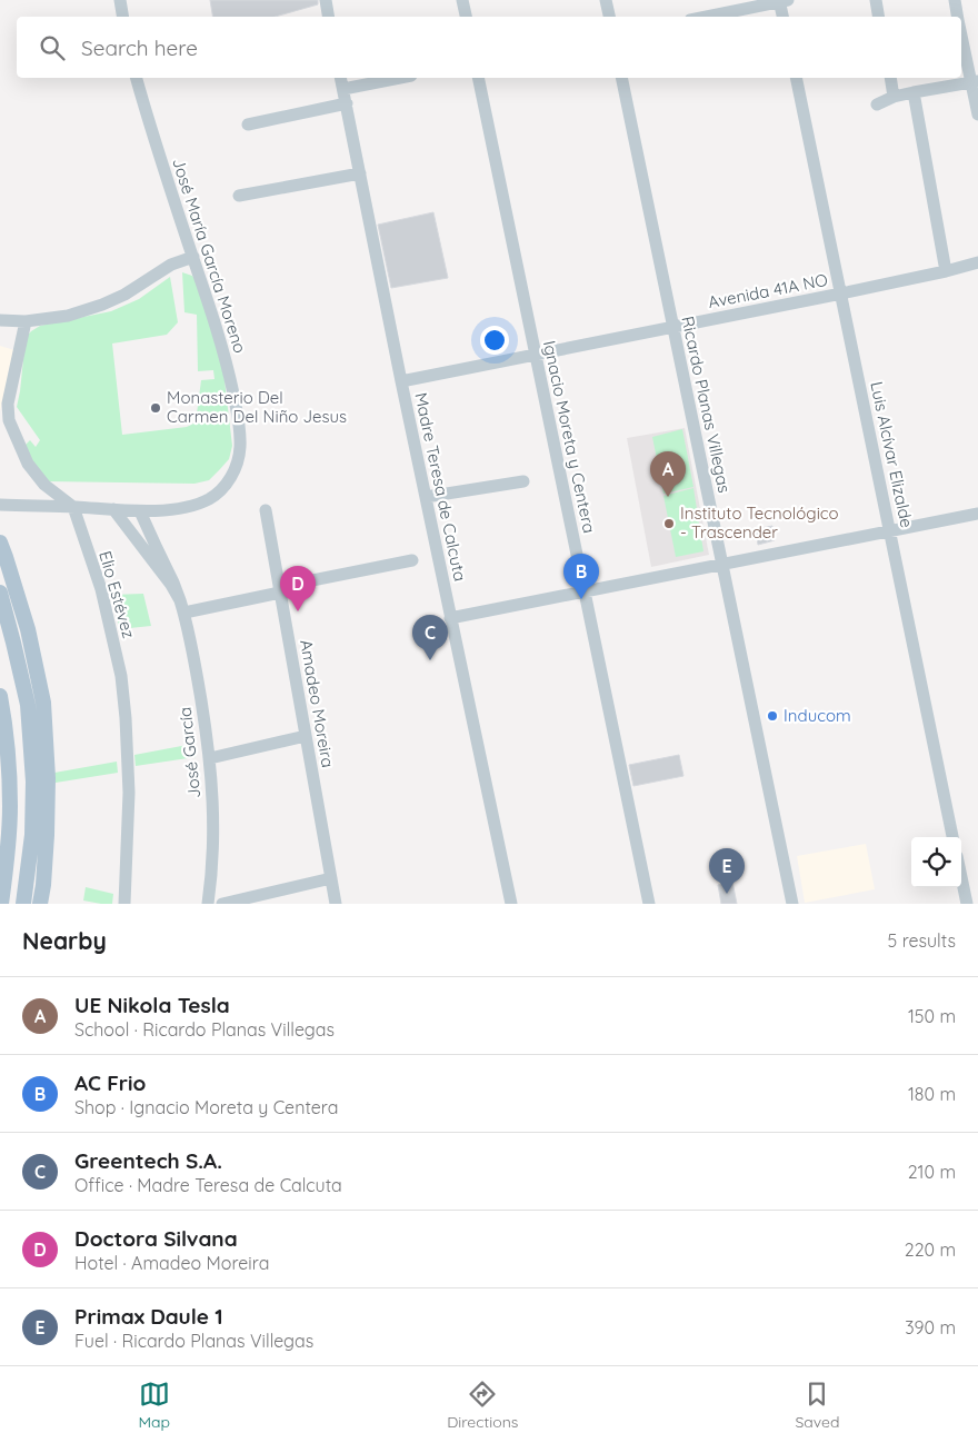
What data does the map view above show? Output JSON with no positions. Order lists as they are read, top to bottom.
{
  "streets": {
    "street": [
      "José María García Moreno",
      "Avenida 41A NO",
      "Ricardo Planas Villegas",
      "Ignacio Moreta y Centera",
      "Luis Alcívar Elizalde",
      "Madre Teresa de Calcuta",
      "Elio Estévez",
      "Amadeo Moreira",
      "José García"
    ]
  },
  "crossings": [
    ["José María García Moreno", "Elio Estévez"],
    ["José María García Moreno", "José García"],
    ["Avenida 41A NO", "Ricardo Planas Villegas"],
    ["Avenida 41A NO", "Ignacio Moreta y Centera"],
    ["Avenida 41A NO", "Luis Alcívar Elizalde"],
    ["Avenida 41A NO", "Madre Teresa de Calcuta"]
  ],
  "places": ["Monasterio Del Carmen Del Niño Jesus", "Instituto Tecnológico - Trascender", "Inducom"],
  "page": {
    "search": "Search here",
    "pins": [
      "A",
      "B",
      "D",
      "C",
      "E"
    ],
    "heading": ["Nearby", "5 results"],
    "list": [
      {
        "mark": "A",
        "name": "UE Nikola Tesla",
        "note": "School · Ricardo Planas Villegas",
        "value": "150 m"
      },
      {
        "mark": "B",
        "name": "AC Frio",
        "note": "Shop · Ignacio Moreta y Centera",
        "value": "180 m"
      },
      {
        "mark": "C",
        "name": "Greentech S.A.",
        "note": "Office · Madre Teresa de Calcuta",
        "value": "210 m"
      },
      {
        "mark": "D",
        "name": "Doctora Silvana",
        "note": "Hotel · Amadeo Moreira",
        "value": "220 m"
      },
      {
        "mark": "E",
        "name": "Primax Daule 1",
        "note": "Fuel · Ricardo Planas Villegas",
        "value": "390 m"
      }
    ],
    "nav": ["Map", "Directions", "Saved"]
  }
}
